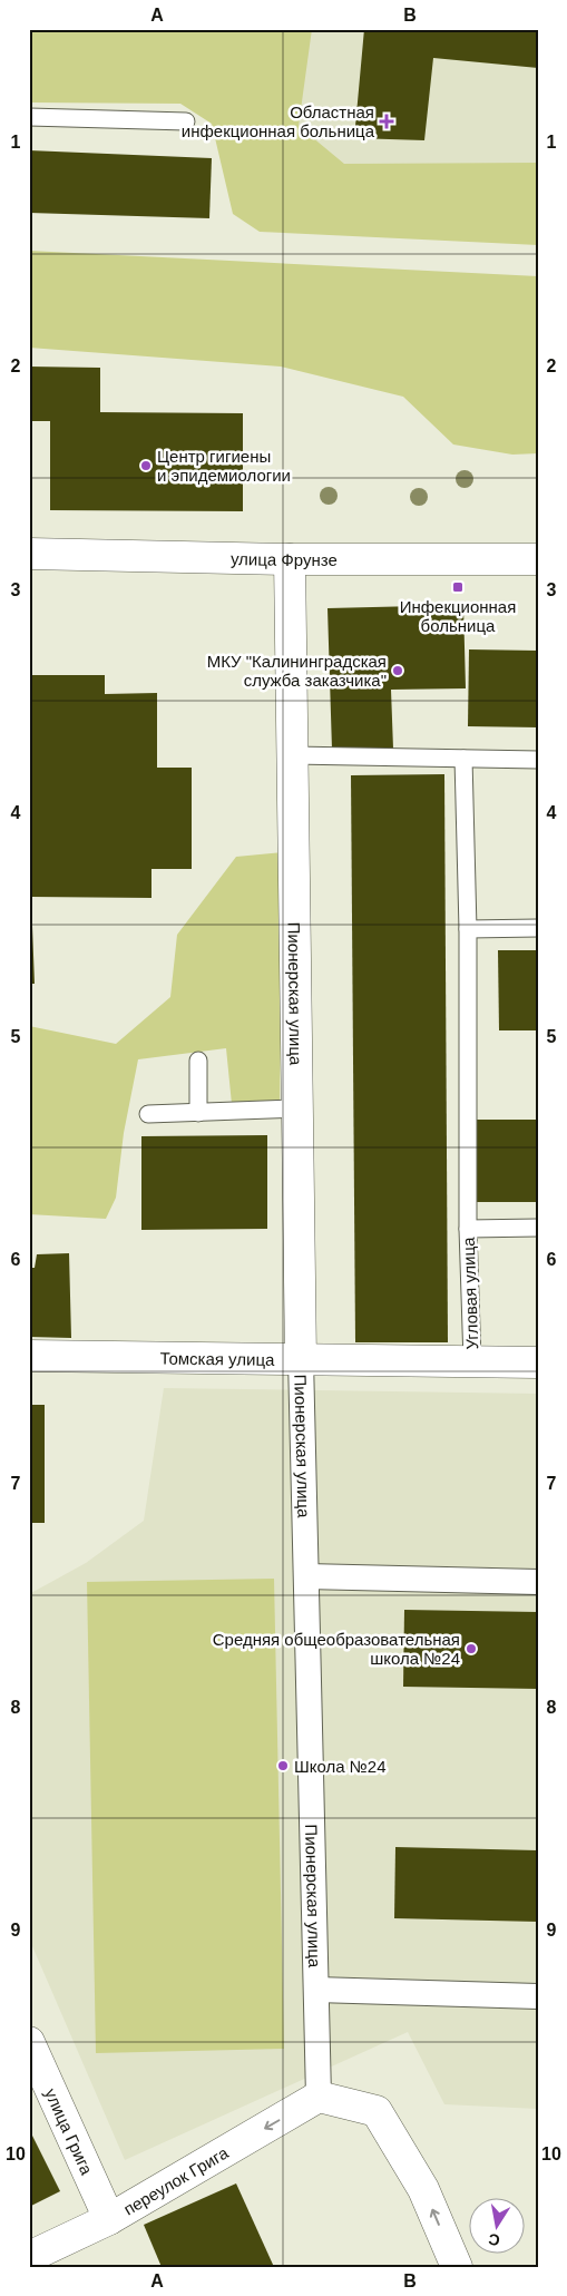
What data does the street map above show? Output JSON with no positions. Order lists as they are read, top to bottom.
{
  "streets": {
    "street": [
      "улица Фрунзе",
      "Пионерская улица",
      "Томская улица",
      "улица Грига",
      "переулок Грига"
    ],
    "lane": ["Угловая улица"]
  },
  "crossings": [
    ["улица Фрунзе", "Пионерская улица"],
    ["Пионерская улица", "Томская улица"],
    ["Пионерская улица", "переулок Грига"],
    ["Угловая улица", "Томская улица"],
    ["улица Грига", "переулок Грига"]
  ],
  "one_way": ["переулок Грига"],
  "places": {
    "health": ["Областная инфекционная больница"],
    "other": [
      "Центр гигиены и эпидемиологии",
      "МКУ \"Калининградская служба заказчика\"",
      "Средняя общеобразовательная школа №24",
      "Школа №24"
    ],
    "transit": ["Инфекционная больница"]
  },
  "north": "bottom",
  "grid": {
    "columns": ["A", "B"],
    "rows": [
      "1",
      "2",
      "3",
      "4",
      "5",
      "6",
      "7",
      "8",
      "9",
      "10"
    ]
  }
}
